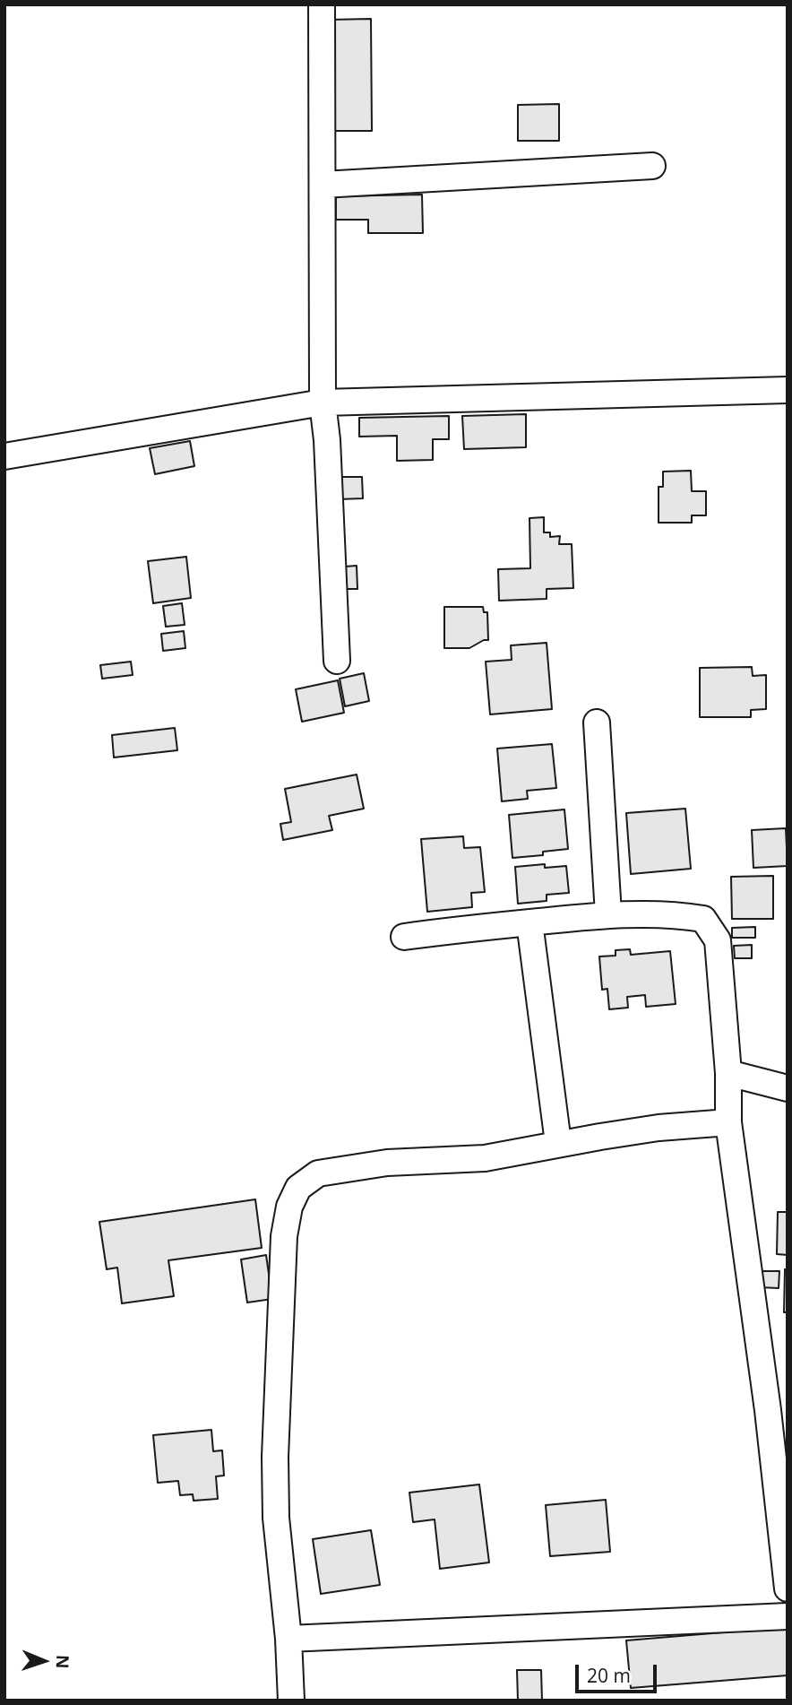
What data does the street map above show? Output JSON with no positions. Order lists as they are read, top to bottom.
{
  "scale_bar": "20 m",
  "north": "right"
}
